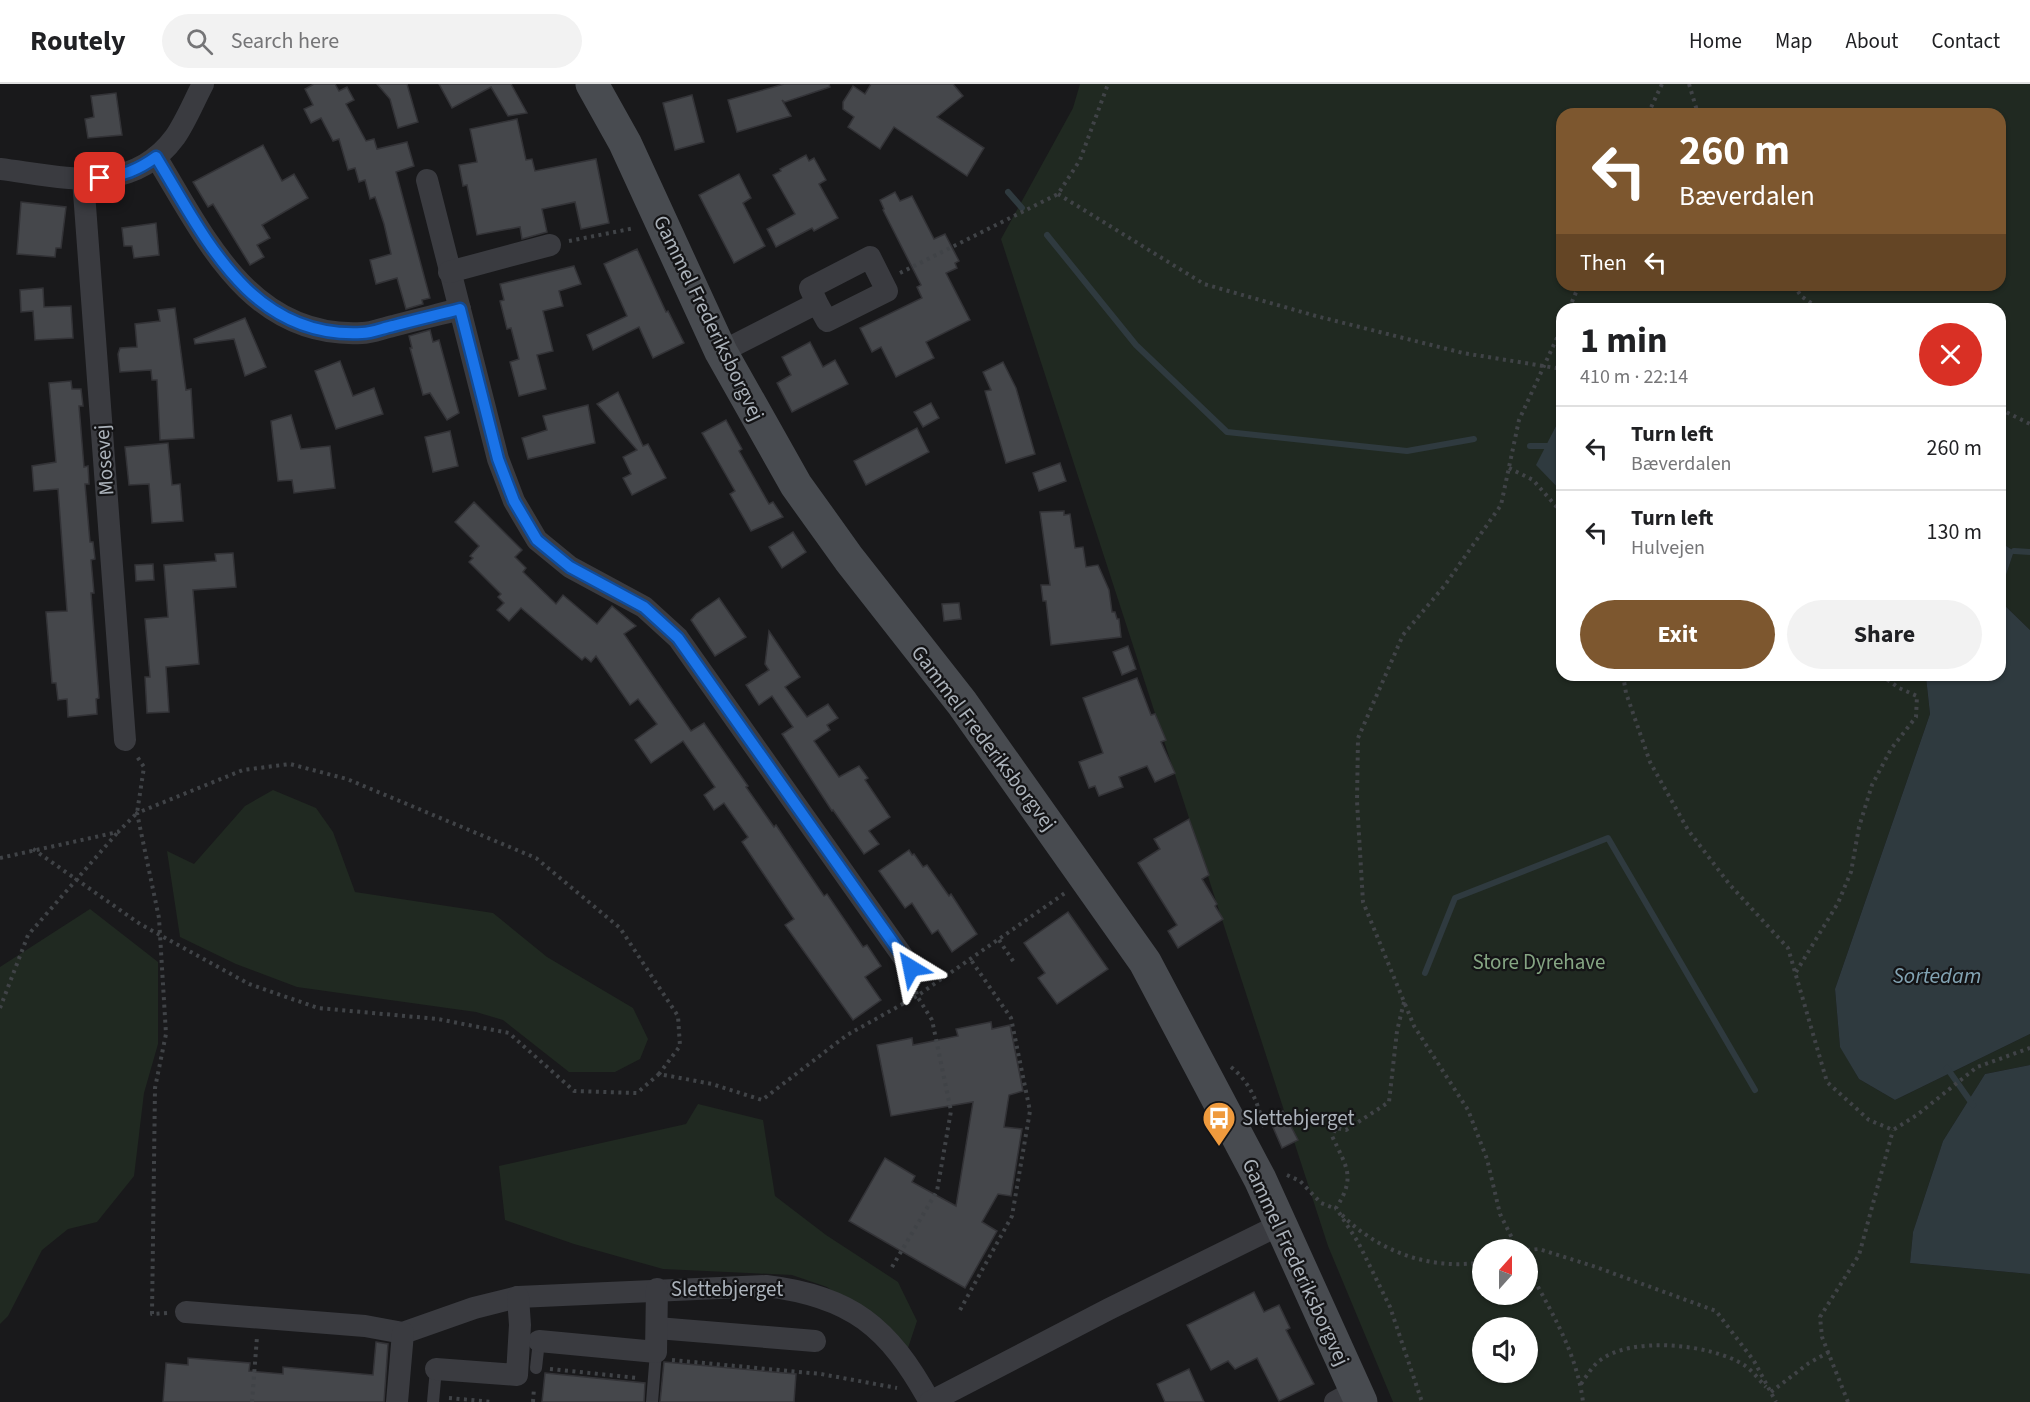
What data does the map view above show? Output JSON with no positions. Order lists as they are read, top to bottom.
{
  "streets": {
    "street": ["Gammel Frederiksborgvej", "Mosevej", "Slettebjerget"]
  },
  "water": ["Sortedam"],
  "parks": ["Store Dyrehave"],
  "places": {
    "bus stop": ["Slettebjerget"]
  },
  "north": "top",
  "page": {
    "header": "Routely",
    "search": "Search here",
    "nav": [
      "Home",
      "Map",
      "About",
      "Contact"
    ],
    "turn": ["260 m", "Bæverdalen"],
    "then": "Then",
    "heading": ["1 min", "410 m · 22:14"],
    "list": [
      {
        "name": "Turn left",
        "note": "Bæverdalen",
        "value": "260 m"
      },
      {
        "name": "Turn left",
        "note": "Hulvejen",
        "value": "130 m"
      }
    ],
    "buttons": ["Exit", "Share"]
  }
}
